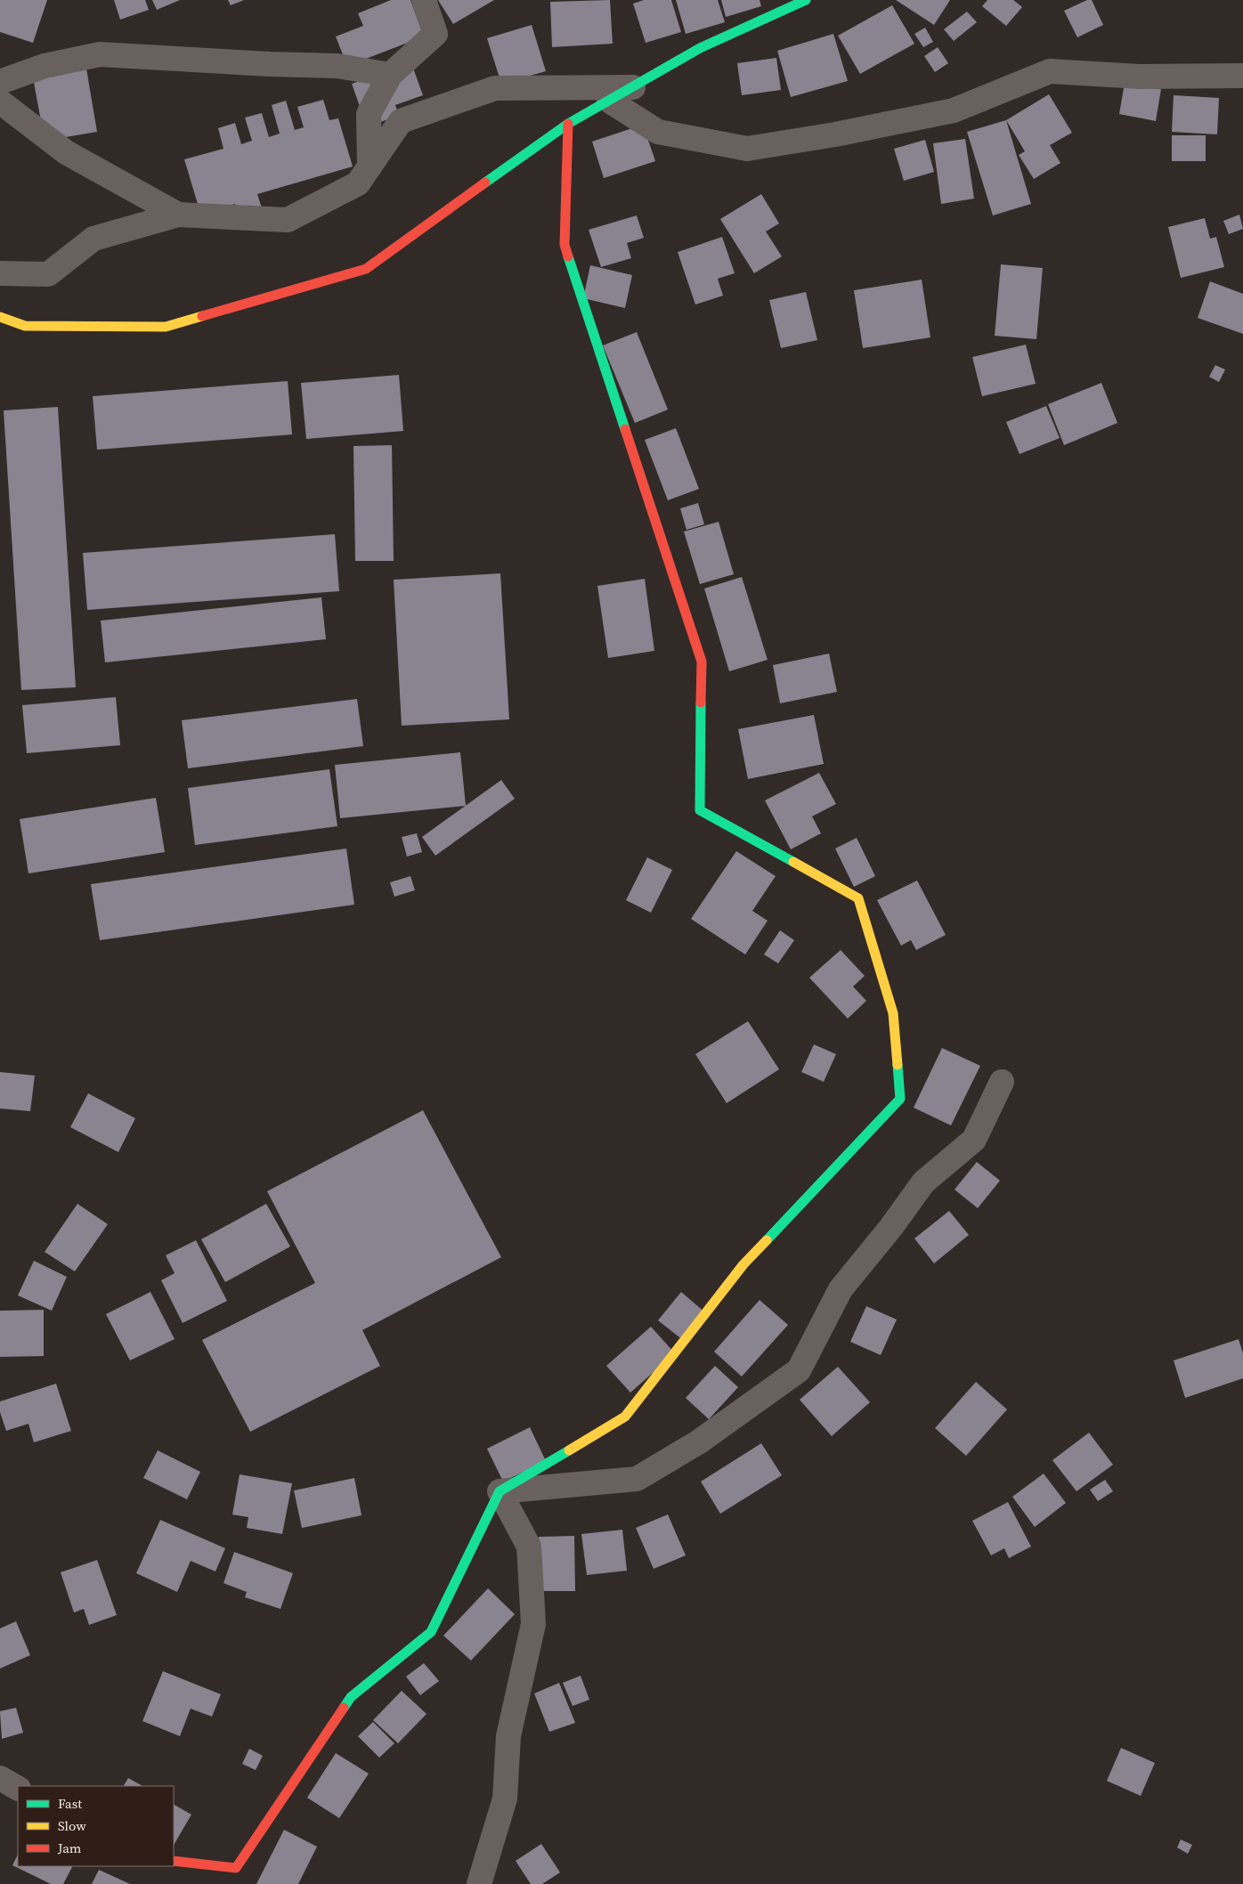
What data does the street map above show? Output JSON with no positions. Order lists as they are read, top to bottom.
{
  "legend": ["Fast", "Slow", "Jam"]
}
